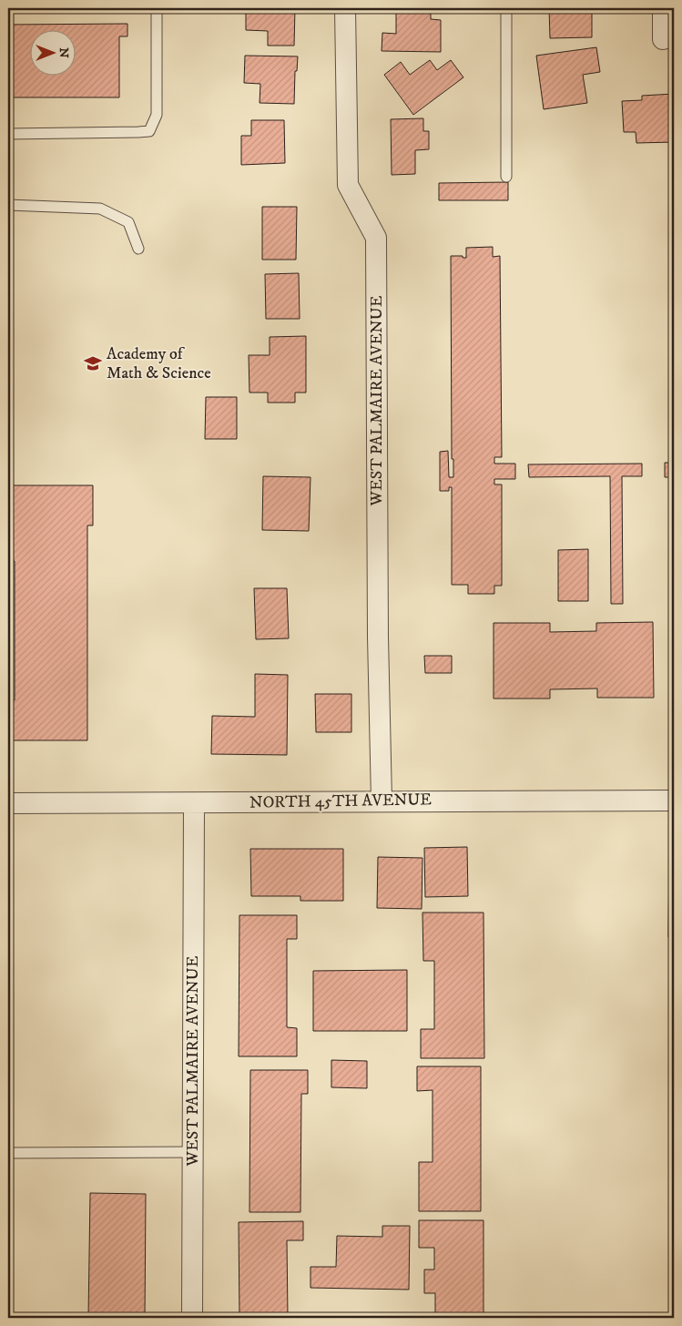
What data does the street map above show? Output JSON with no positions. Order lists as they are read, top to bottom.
{
  "streets": {
    "street": ["WEST PALMAIRE AVENUE", "NORTH 45TH AVENUE"]
  },
  "crossings": [
    ["WEST PALMAIRE AVENUE", "NORTH 45TH AVENUE"]
  ],
  "places": {
    "school or university": ["Academy of Math & Science"]
  },
  "north": "right"
}
